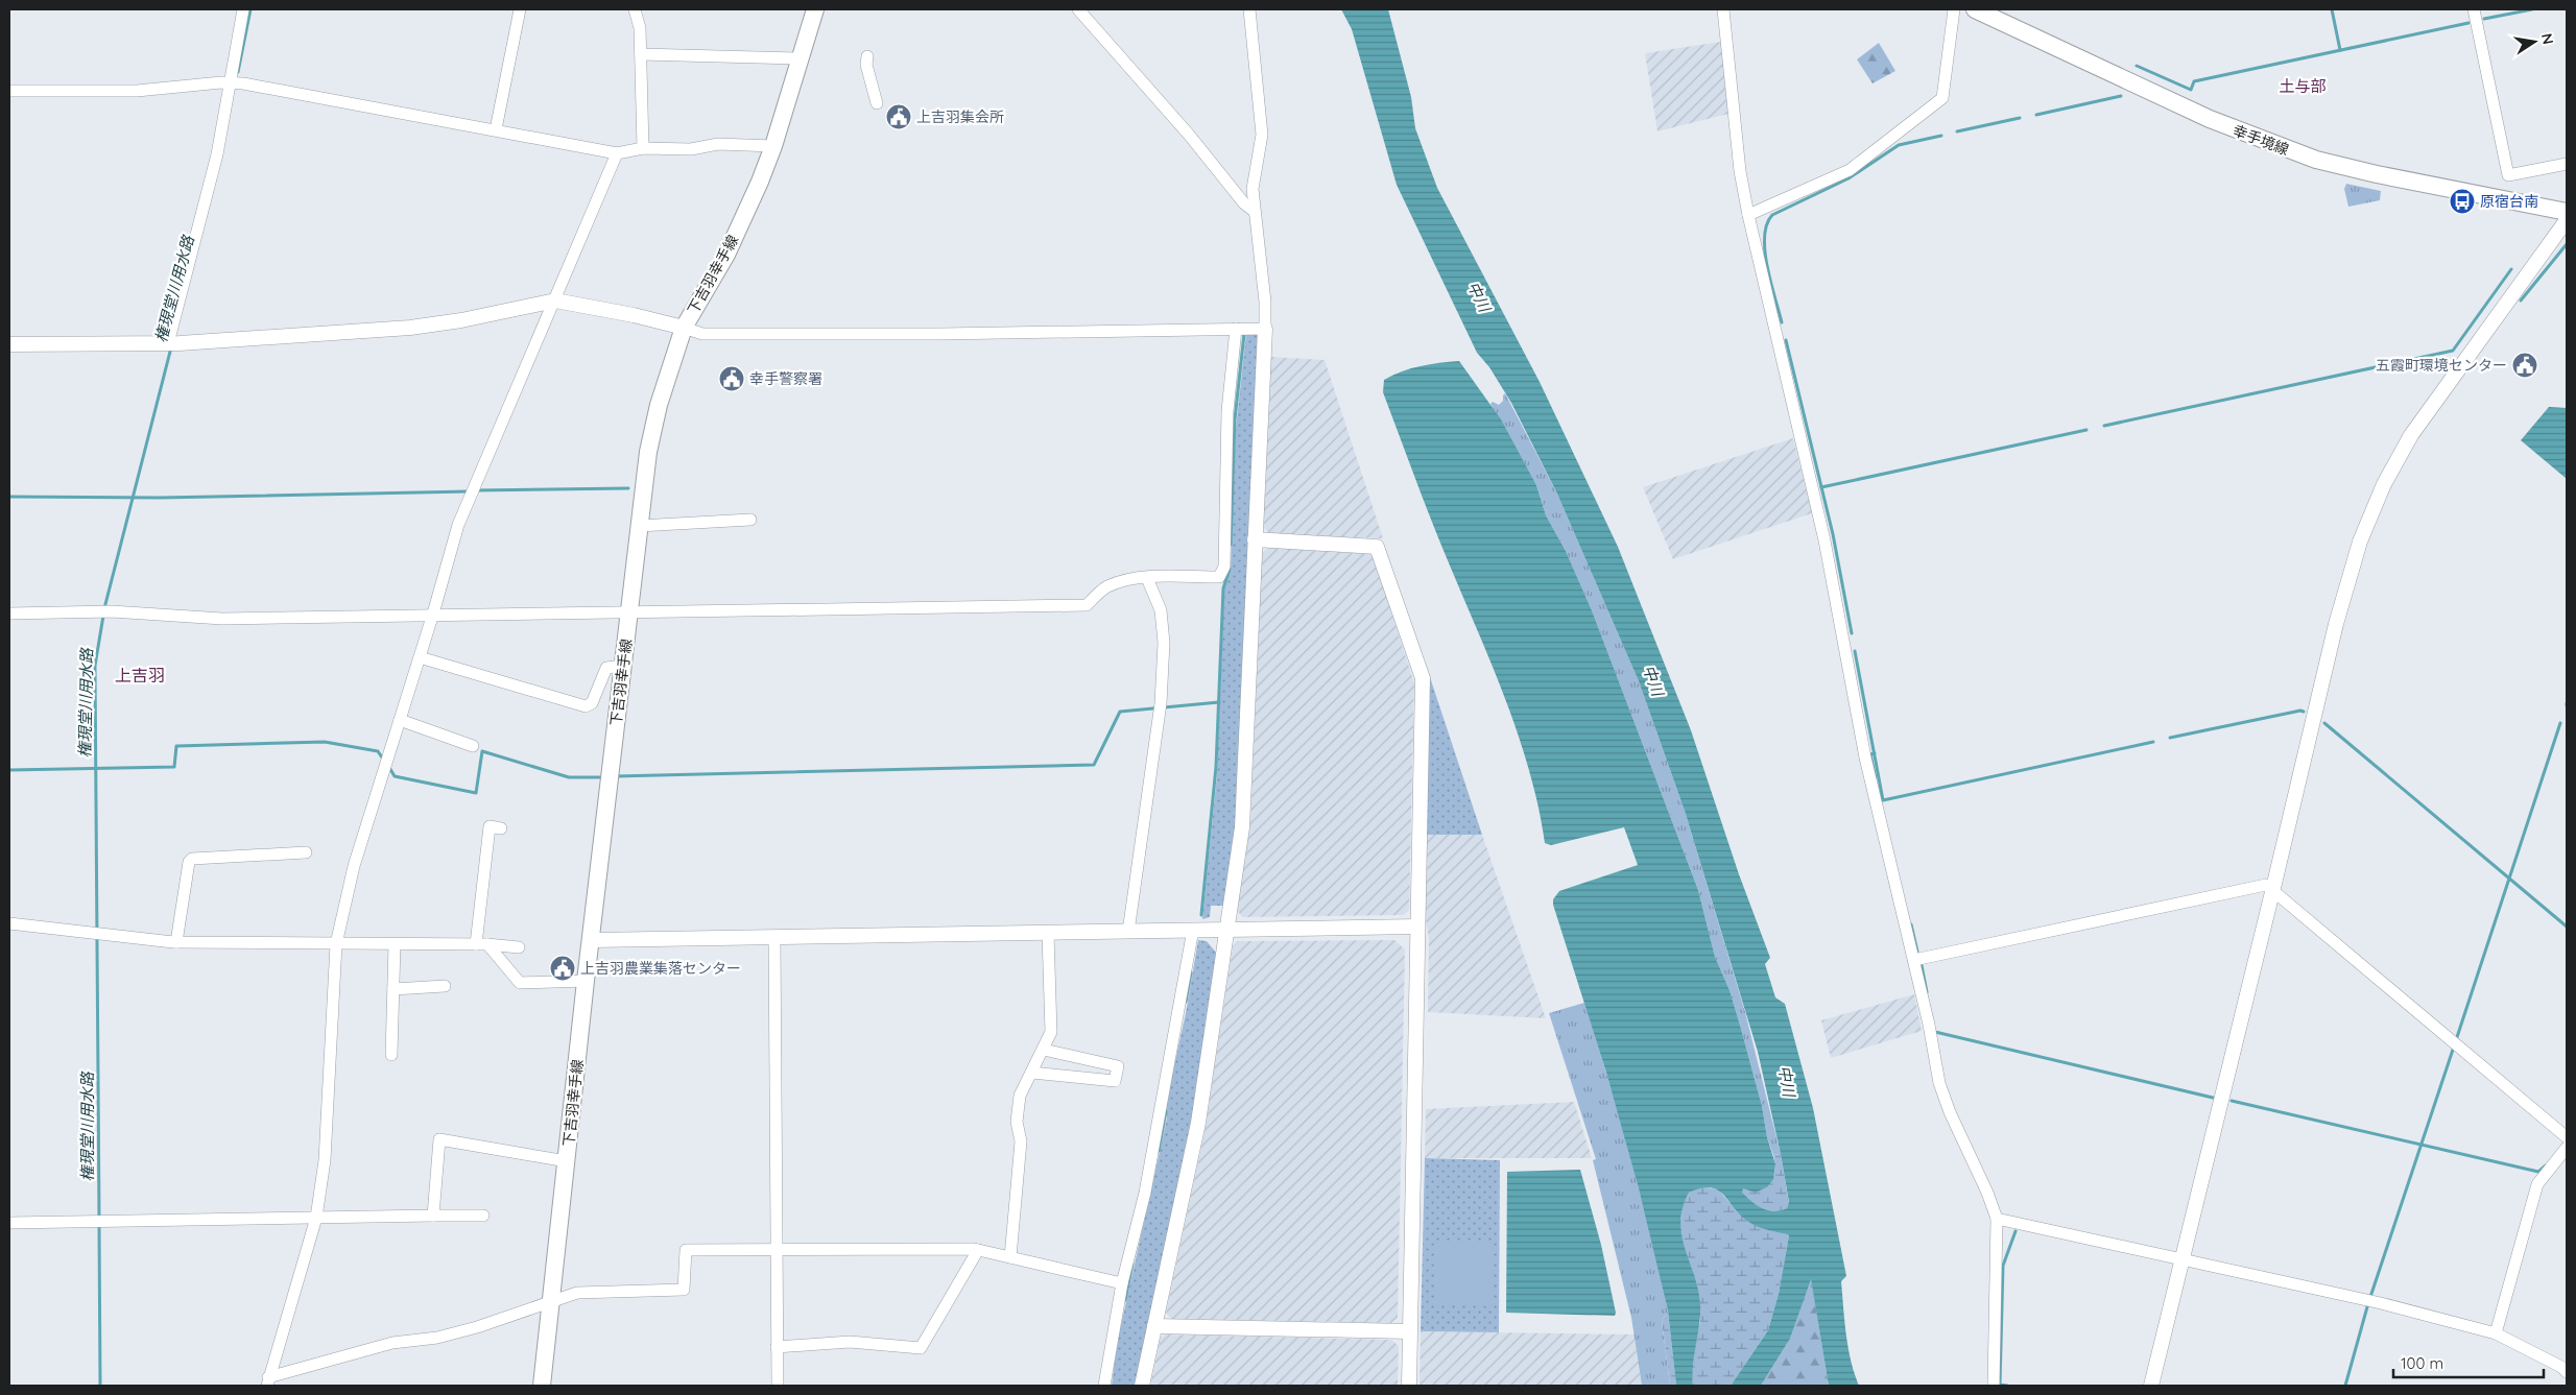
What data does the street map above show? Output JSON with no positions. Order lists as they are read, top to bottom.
{
  "streets": {
    "main road": ["幸手境線", "下吉羽幸手線"]
  },
  "districts": ["土与部", "上吉羽"],
  "water": ["権現堂川用水路", "中川"],
  "places": {
    "public building": [
      "上吉羽集会所",
      "五霞町環境センター",
      "幸手警察署",
      "上吉羽農業集落センター"
    ],
    "bus stop": ["原宿台南"]
  },
  "scale_bar": "100 m",
  "north": "right"
}
